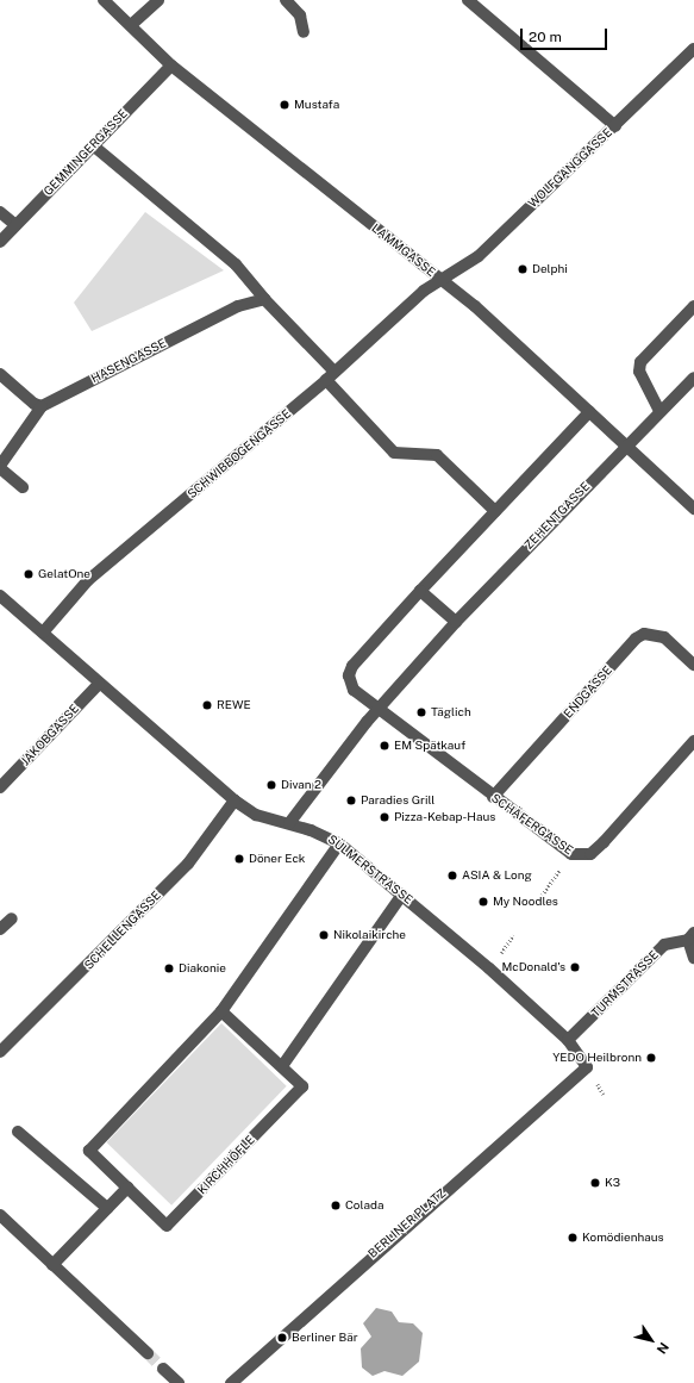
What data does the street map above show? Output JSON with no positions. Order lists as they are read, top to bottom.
{
  "streets": {
    "street": [
      "GEMMINGERGASSE",
      "WOLFGANGGASSE",
      "LAMMGASSE",
      "HASENGASSE",
      "SCHWIBBOGENGASSE",
      "ZEHENTGASSE",
      "ENDGASSE",
      "JAKOBGASSE",
      "SCHÄFERGASSE",
      "SÜLMERSTRASSE",
      "SCHELLENGASSE",
      "TURMSTRASSE",
      "KIRCHHÖFLE",
      "BERLINER PLATZ"
    ]
  },
  "crossings": [
    ["GEMMINGERGASSE", "LAMMGASSE"],
    ["WOLFGANGGASSE", "LAMMGASSE"],
    ["WOLFGANGGASSE", "SCHWIBBOGENGASSE"],
    ["LAMMGASSE", "SCHWIBBOGENGASSE"],
    ["LAMMGASSE", "ZEHENTGASSE"],
    ["SCHWIBBOGENGASSE", "SÜLMERSTRASSE"],
    ["ZEHENTGASSE", "SCHÄFERGASSE"],
    ["ZEHENTGASSE", "SÜLMERSTRASSE"],
    ["ENDGASSE", "SCHÄFERGASSE"],
    ["JAKOBGASSE", "SÜLMERSTRASSE"],
    ["SÜLMERSTRASSE", "SCHELLENGASSE"],
    ["SÜLMERSTRASSE", "TURMSTRASSE"],
    ["SÜLMERSTRASSE", "KIRCHHÖFLE"],
    ["SÜLMERSTRASSE", "BERLINER PLATZ"]
  ],
  "places": [
    "Mustafa",
    "Delphi",
    "GelatOne",
    "REWE",
    "Täglich",
    "EM Spätkauf",
    "Divan 2",
    "Paradies Grill",
    "Pizza-Kebap-Haus",
    "Döner Eck",
    "ASIA & Long",
    "My Noodles",
    "Nikolaikirche",
    "McDonald's",
    "Diakonie",
    "YEDO Heilbronn",
    "K3",
    "Colada",
    "Komödienhaus",
    "Berliner Bär"
  ],
  "scale_bar": "20 m",
  "north": "bottom right"
}
